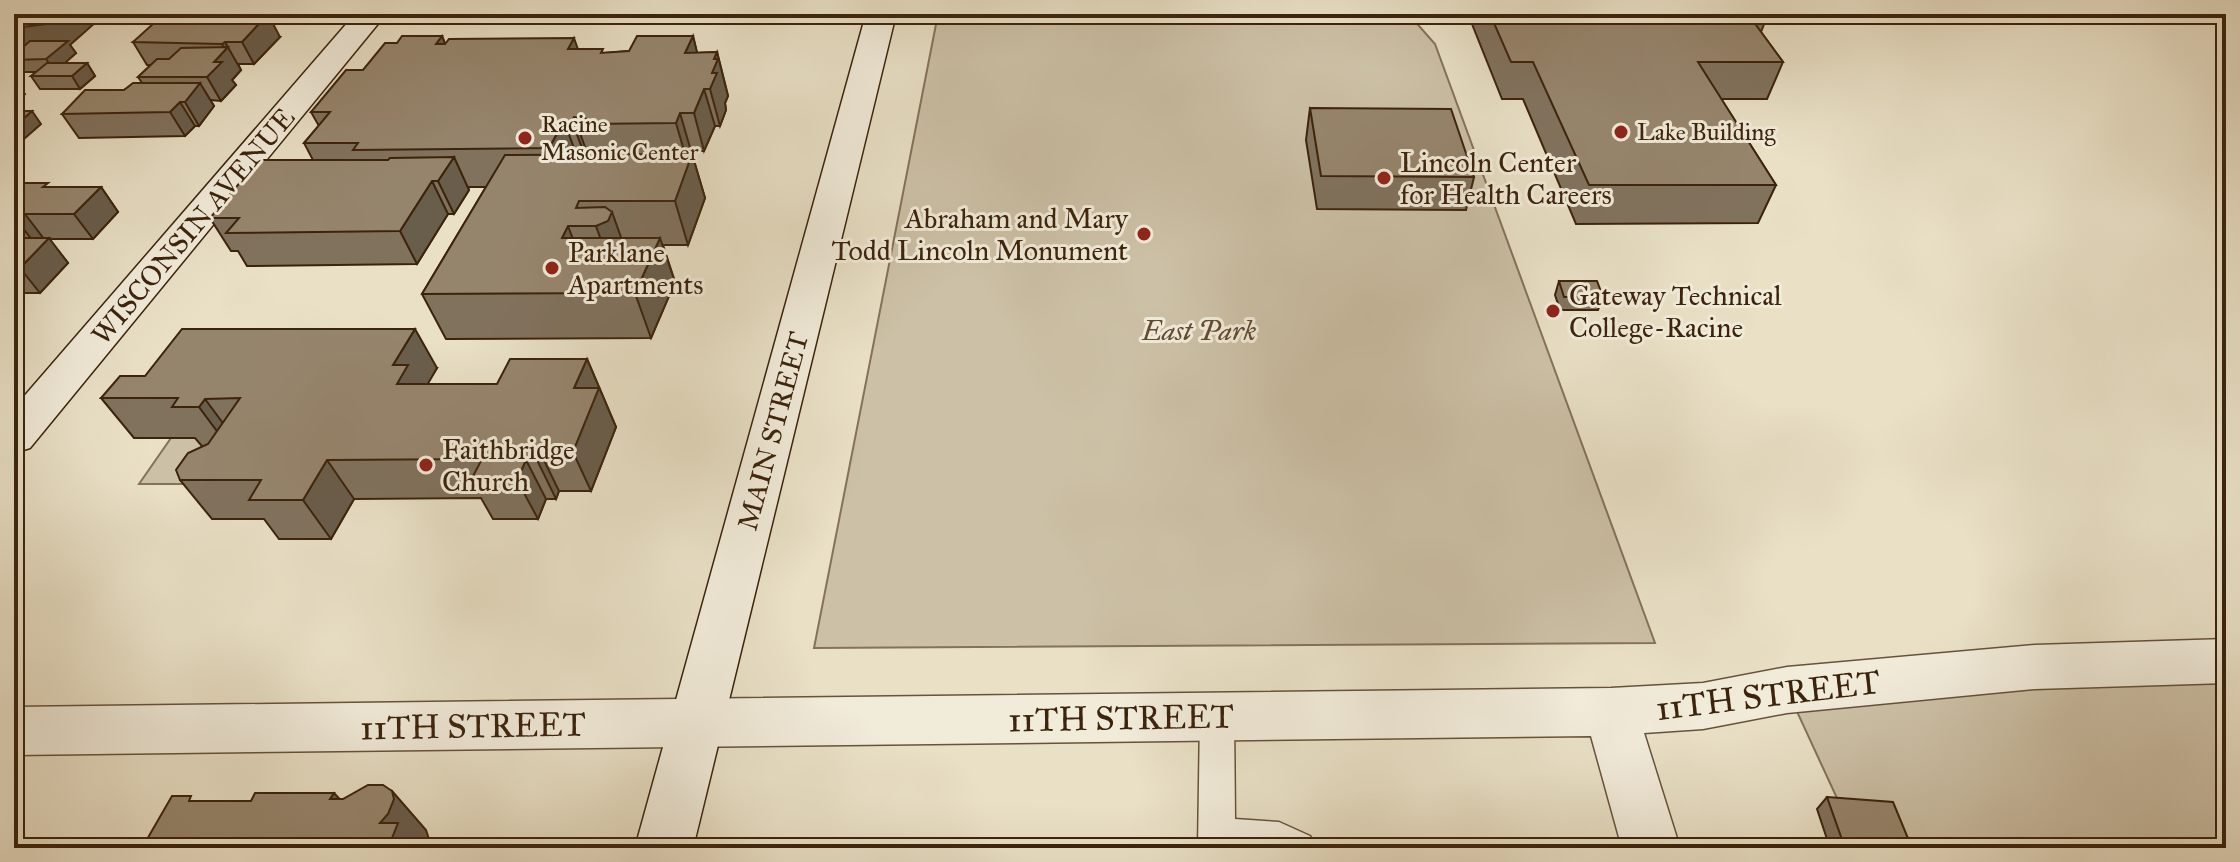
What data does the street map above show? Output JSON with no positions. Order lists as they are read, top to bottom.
{
  "streets": {
    "street": ["WISCONSIN AVENUE", "MAIN STREET", "11TH STREET"]
  },
  "crossings": [
    ["MAIN STREET", "11TH STREET"]
  ],
  "parks": ["East Park"],
  "places": [
    "Lake Building",
    "Racine Masonic Center",
    "Lincoln Center for Health Careers",
    "Abraham and Mary Todd Lincoln Monument",
    "Parklane Apartments",
    "Gateway Technical College-Racine",
    "Faithbridge Church"
  ]
}
